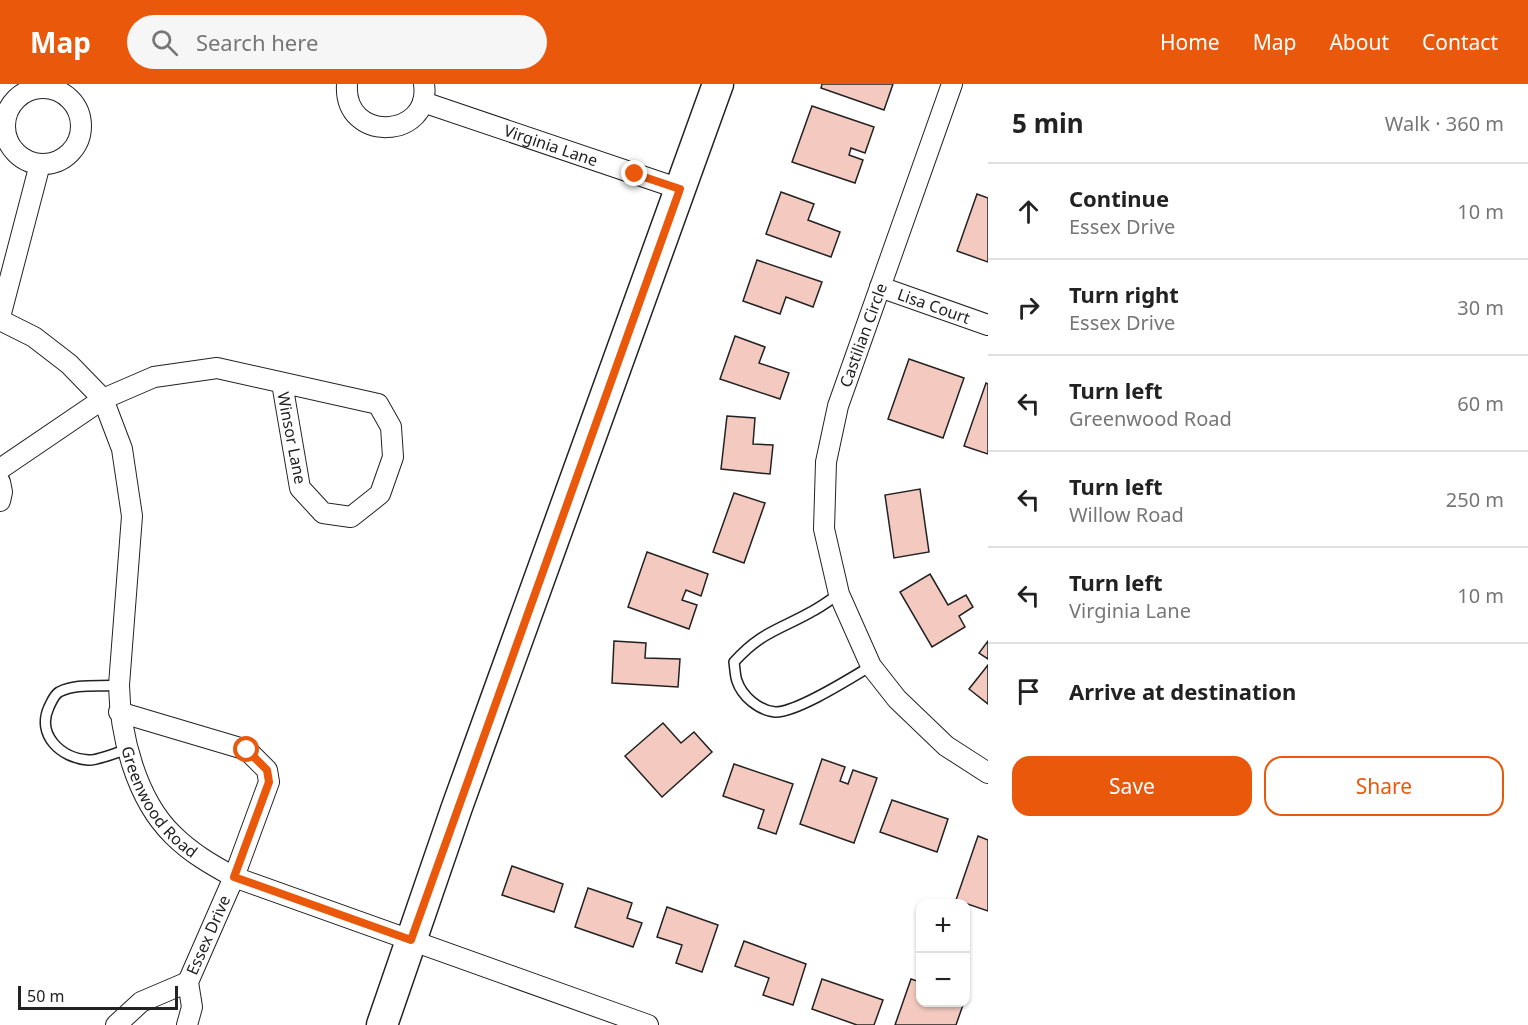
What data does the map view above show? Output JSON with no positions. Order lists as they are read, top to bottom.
{
  "streets": {
    "street": [
      "Virginia Lane",
      "Lisa Court",
      "Castilian Circle",
      "Winsor Lane",
      "Greenwood Road",
      "Essex Drive"
    ]
  },
  "crossings": [
    ["Lisa Court", "Castilian Circle"],
    ["Winsor Lane", "Greenwood Road"],
    ["Greenwood Road", "Essex Drive"]
  ],
  "scale_bar": "50 m",
  "page": {
    "header": "Map",
    "search": "Search here",
    "nav": [
      "Home",
      "Map",
      "About",
      "Contact"
    ],
    "heading": ["5 min", "Walk · 360 m"],
    "list": [
      ["Continue", "Essex Drive", "10 m"],
      ["Turn right", "Essex Drive", "30 m"],
      ["Turn left", "Greenwood Road", "60 m"],
      ["Turn left", "Willow Road", "250 m"],
      ["Turn left", "Virginia Lane", "10 m"],
      "Arrive at destination"
    ],
    "buttons": ["Save", "Share"],
    "map_buttons": ["+", "−"],
    "scale": "50 m"
  }
}
